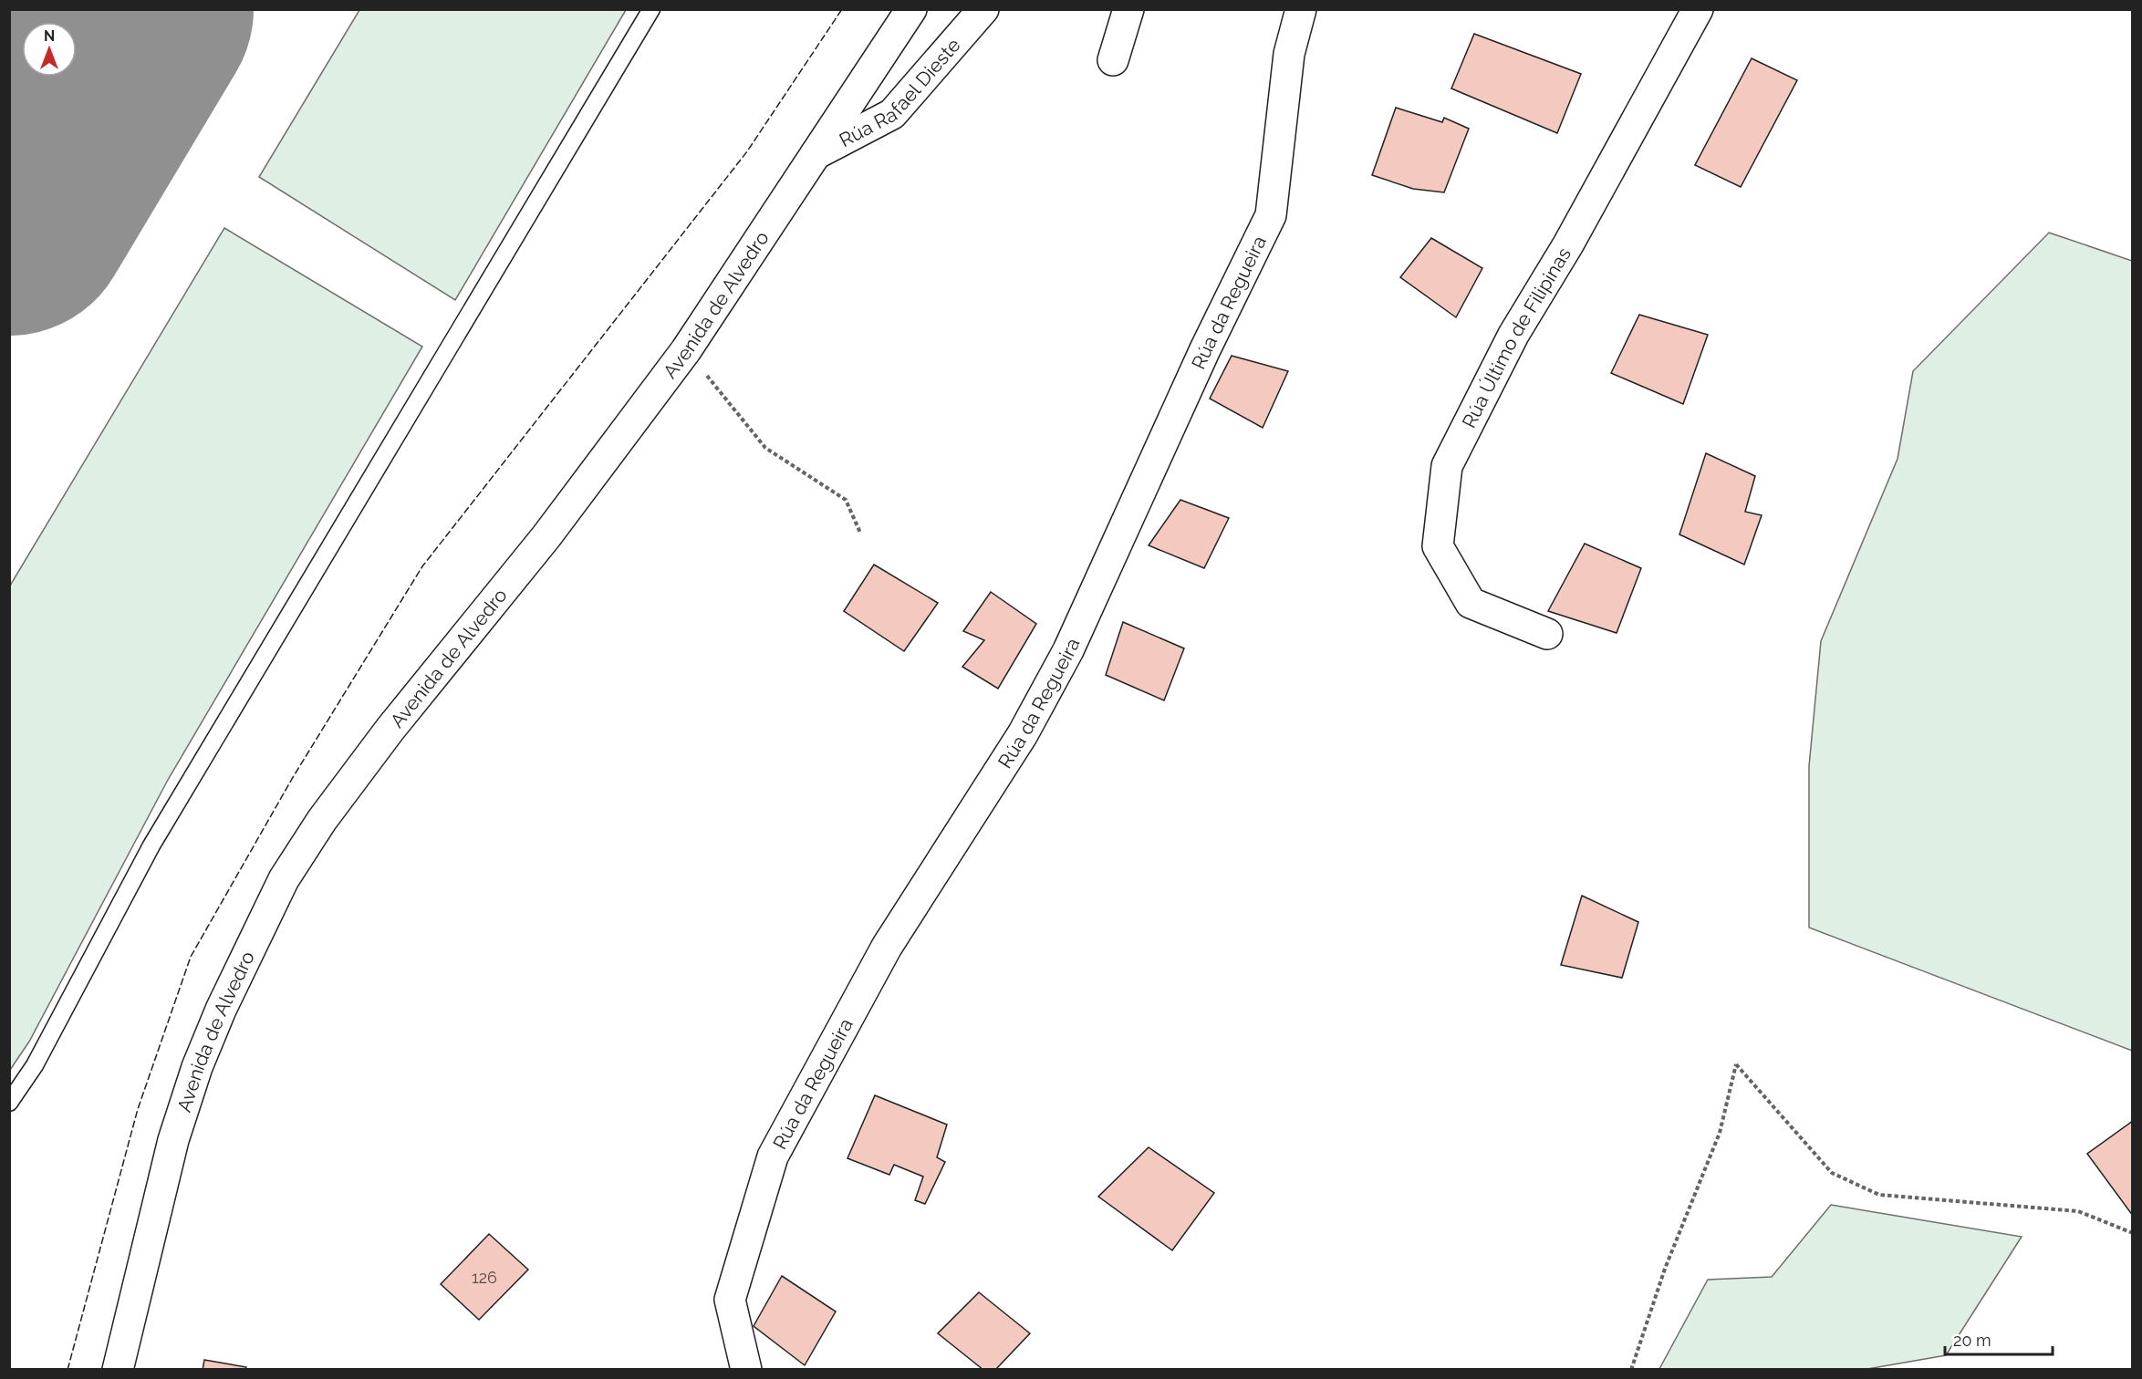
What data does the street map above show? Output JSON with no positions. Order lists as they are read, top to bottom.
{
  "streets": {
    "main road": [
      "Rúa Rafael Dieste",
      "Rúa da Regueira",
      "Avenida de Alvedro",
      "Rúa Último de Filipinas"
    ]
  },
  "crossings": [
    ["Rúa Rafael Dieste", "Avenida de Alvedro"]
  ],
  "house_numbers": ["126"],
  "scale_bar": "20 m",
  "north": "top"
}
